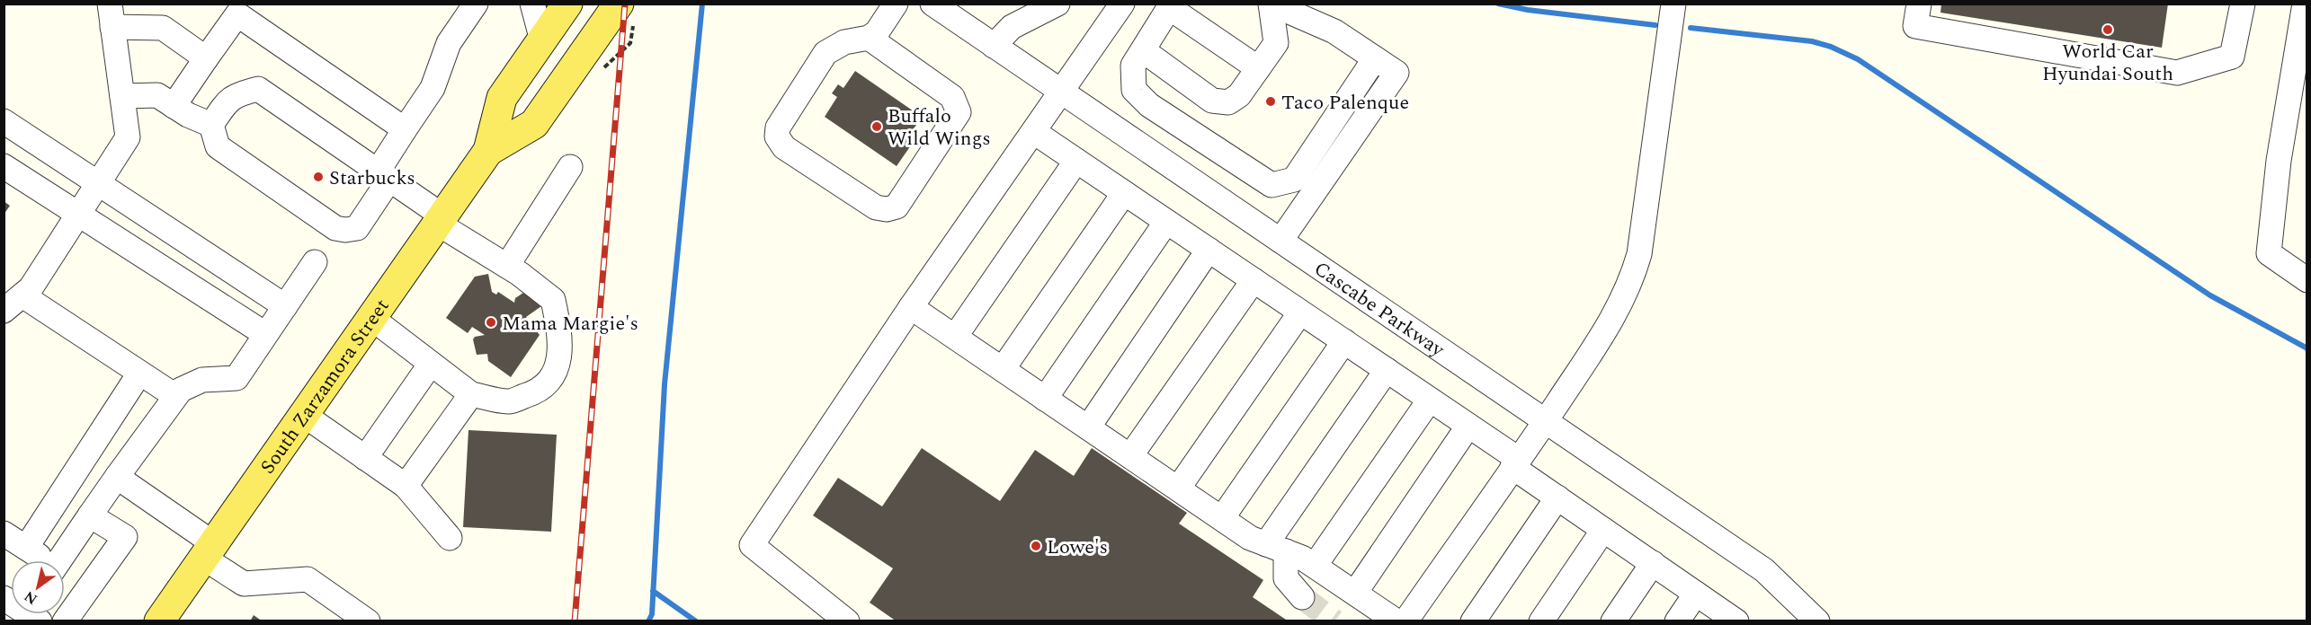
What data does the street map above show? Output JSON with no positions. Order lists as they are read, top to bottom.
{
  "streets": {
    "main road": ["South Zarzamora Street"],
    "street": ["Cascabe Parkway"]
  },
  "places": [
    "World Car Hyundai South",
    "Taco Palenque",
    "Buffalo Wild Wings",
    "Starbucks",
    "Mama Margie's",
    "Lowe's"
  ],
  "north": "bottom left"
}
